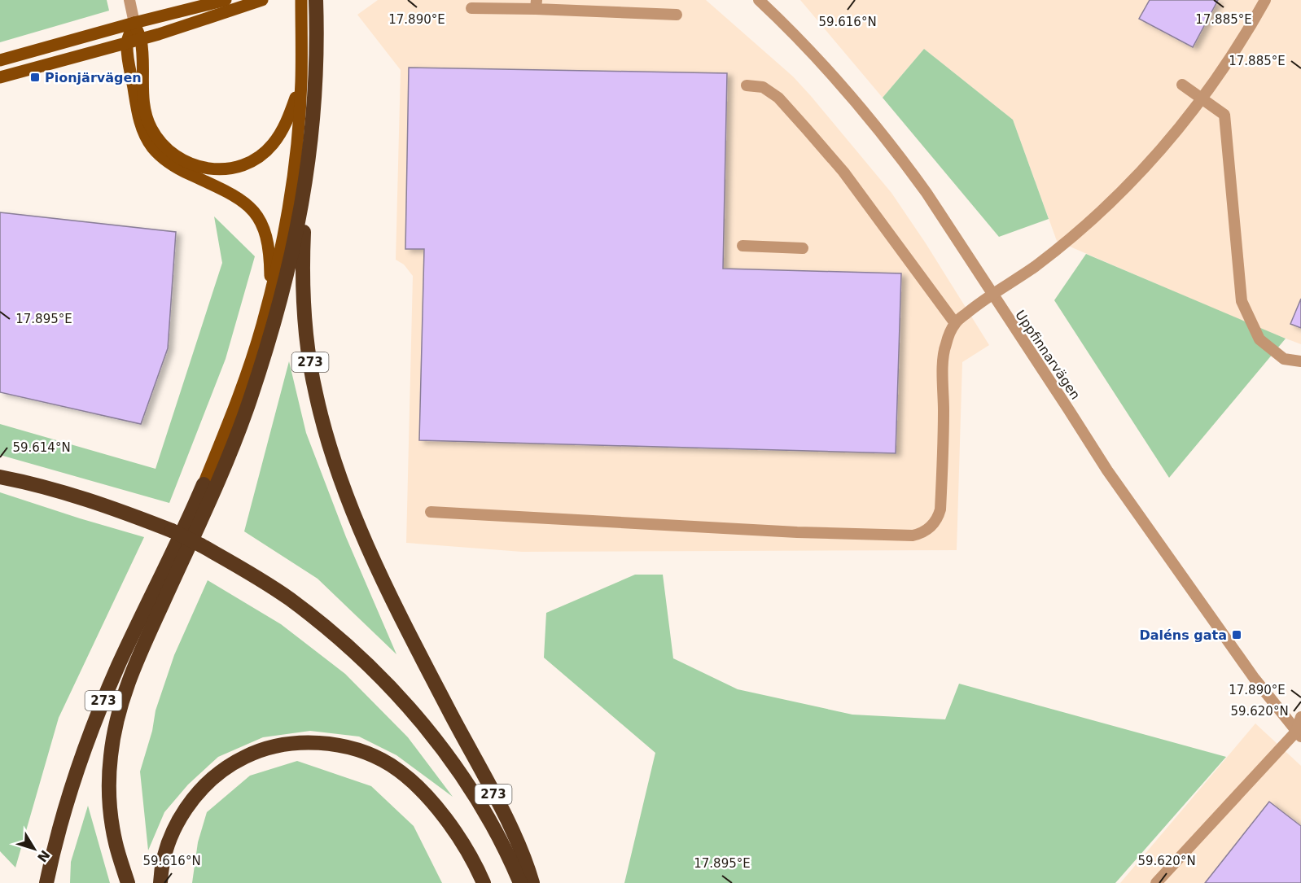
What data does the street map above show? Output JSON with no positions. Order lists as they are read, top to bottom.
{
  "streets": {
    "highway": ["273"],
    "street": ["Uppfinnarvägen"]
  },
  "places": {
    "transit": ["Pionjärvägen", "Daléns gata"]
  },
  "north": "bottom right",
  "coordinates": [
    "17.890°E",
    "17.885°E",
    "59.616°N",
    "17.895°E",
    "59.614°N",
    "59.620°N"
  ]
}
